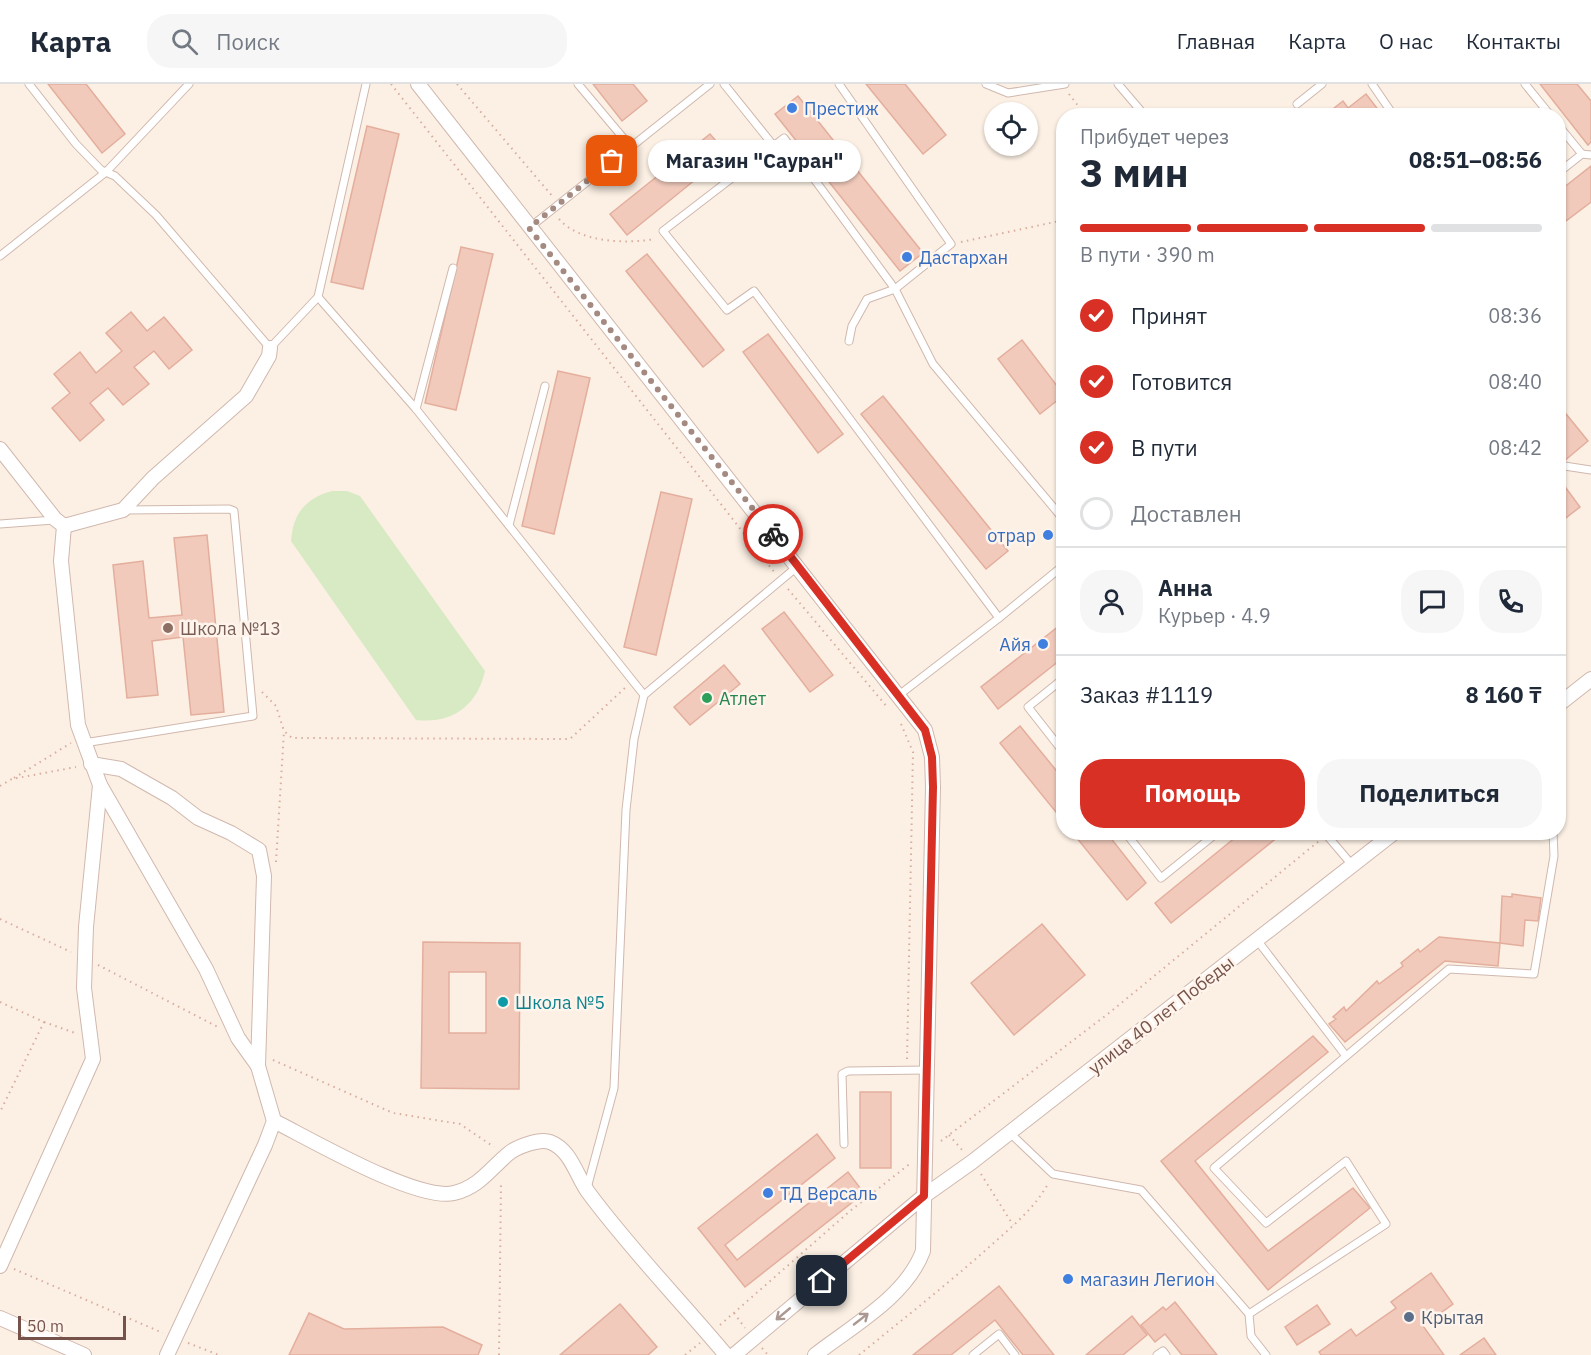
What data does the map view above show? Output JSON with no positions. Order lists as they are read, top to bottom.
{
  "streets": {
    "street": ["улица 40 лет Победы"]
  },
  "places": [
    "Престиж",
    "Магазин \"Сауран\"",
    "Дастархан",
    "отрар",
    "Школа №13",
    "Айя",
    "Атлет",
    "Школа №5",
    "ТД Версаль",
    "магазин Легион",
    "Крытая"
  ],
  "scale_bar": "50 m",
  "page": {
    "header": "Карта",
    "search": "Поиск",
    "nav": [
      "Главная",
      "Карта",
      "О нас",
      "Контакты"
    ],
    "heading": ["3 мин", "Прибудет через", "08:51–08:56"],
    "panel": [
      "Анна",
      "Курьер · 4.9",
      "Заказ #1119",
      "8 160 ₸"
    ],
    "bubble": "Магазин \"Сауран\"",
    "bar": "В пути · 390 m",
    "list": [
      ["Принят", "08:36"],
      ["Готовится", "08:40"],
      ["В пути", "08:42"],
      "Доставлен"
    ],
    "buttons": ["Помощь", "Поделиться"],
    "scale": "50 m"
  }
}
